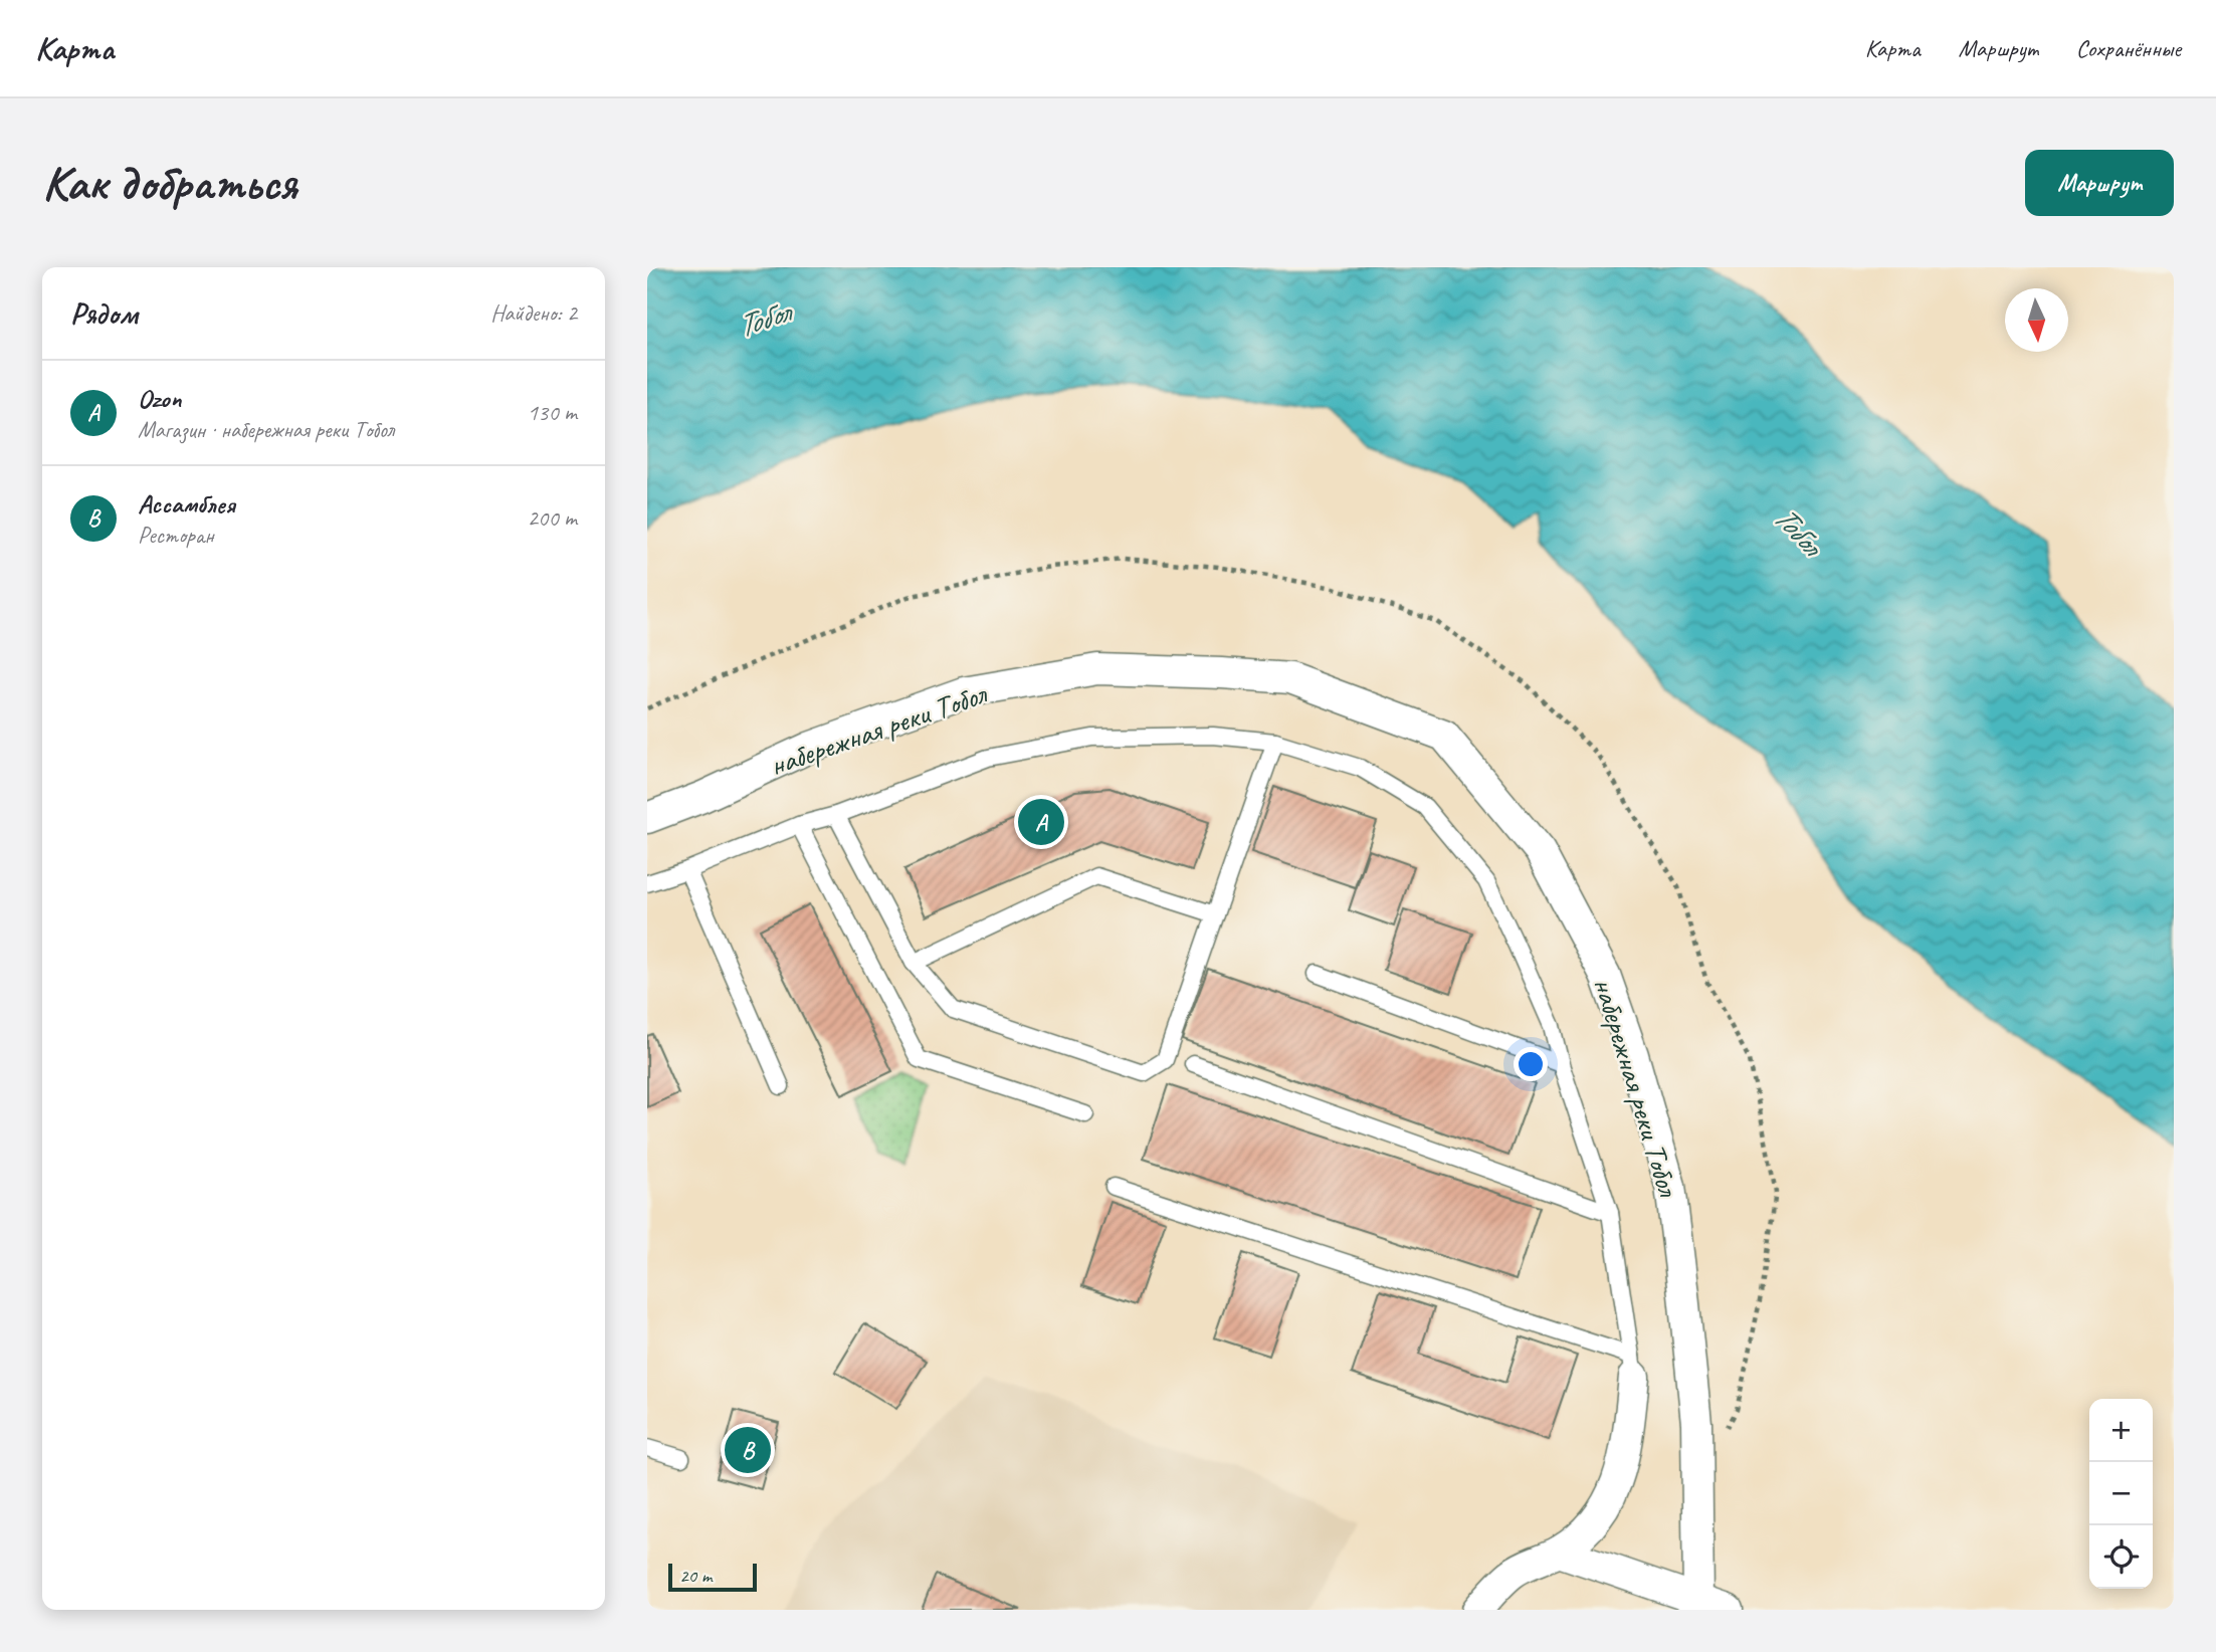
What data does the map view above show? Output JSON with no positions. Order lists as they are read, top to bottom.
{
  "streets": {
    "street": ["набережная реки Тобол"]
  },
  "water": ["Тобол"],
  "scale_bar": "20 m",
  "north": "bottom",
  "page": {
    "header": "Карта",
    "nav": ["Карта", "Маршрут", "Сохранённые"],
    "buttons": "Маршрут",
    "title": "Как добраться",
    "heading": ["Рядом", "Найдено: 2"],
    "list": [
      {
        "mark": "A",
        "name": "Ozon",
        "note": "Магазин · набережная реки Тобол",
        "value": "130 m"
      },
      {
        "mark": "B",
        "name": "Ассамблея",
        "note": "Ресторан",
        "value": "200 m"
      }
    ],
    "pins": ["A", "B"],
    "map_buttons": ["+", "−"],
    "scale": "20 m"
  }
}
